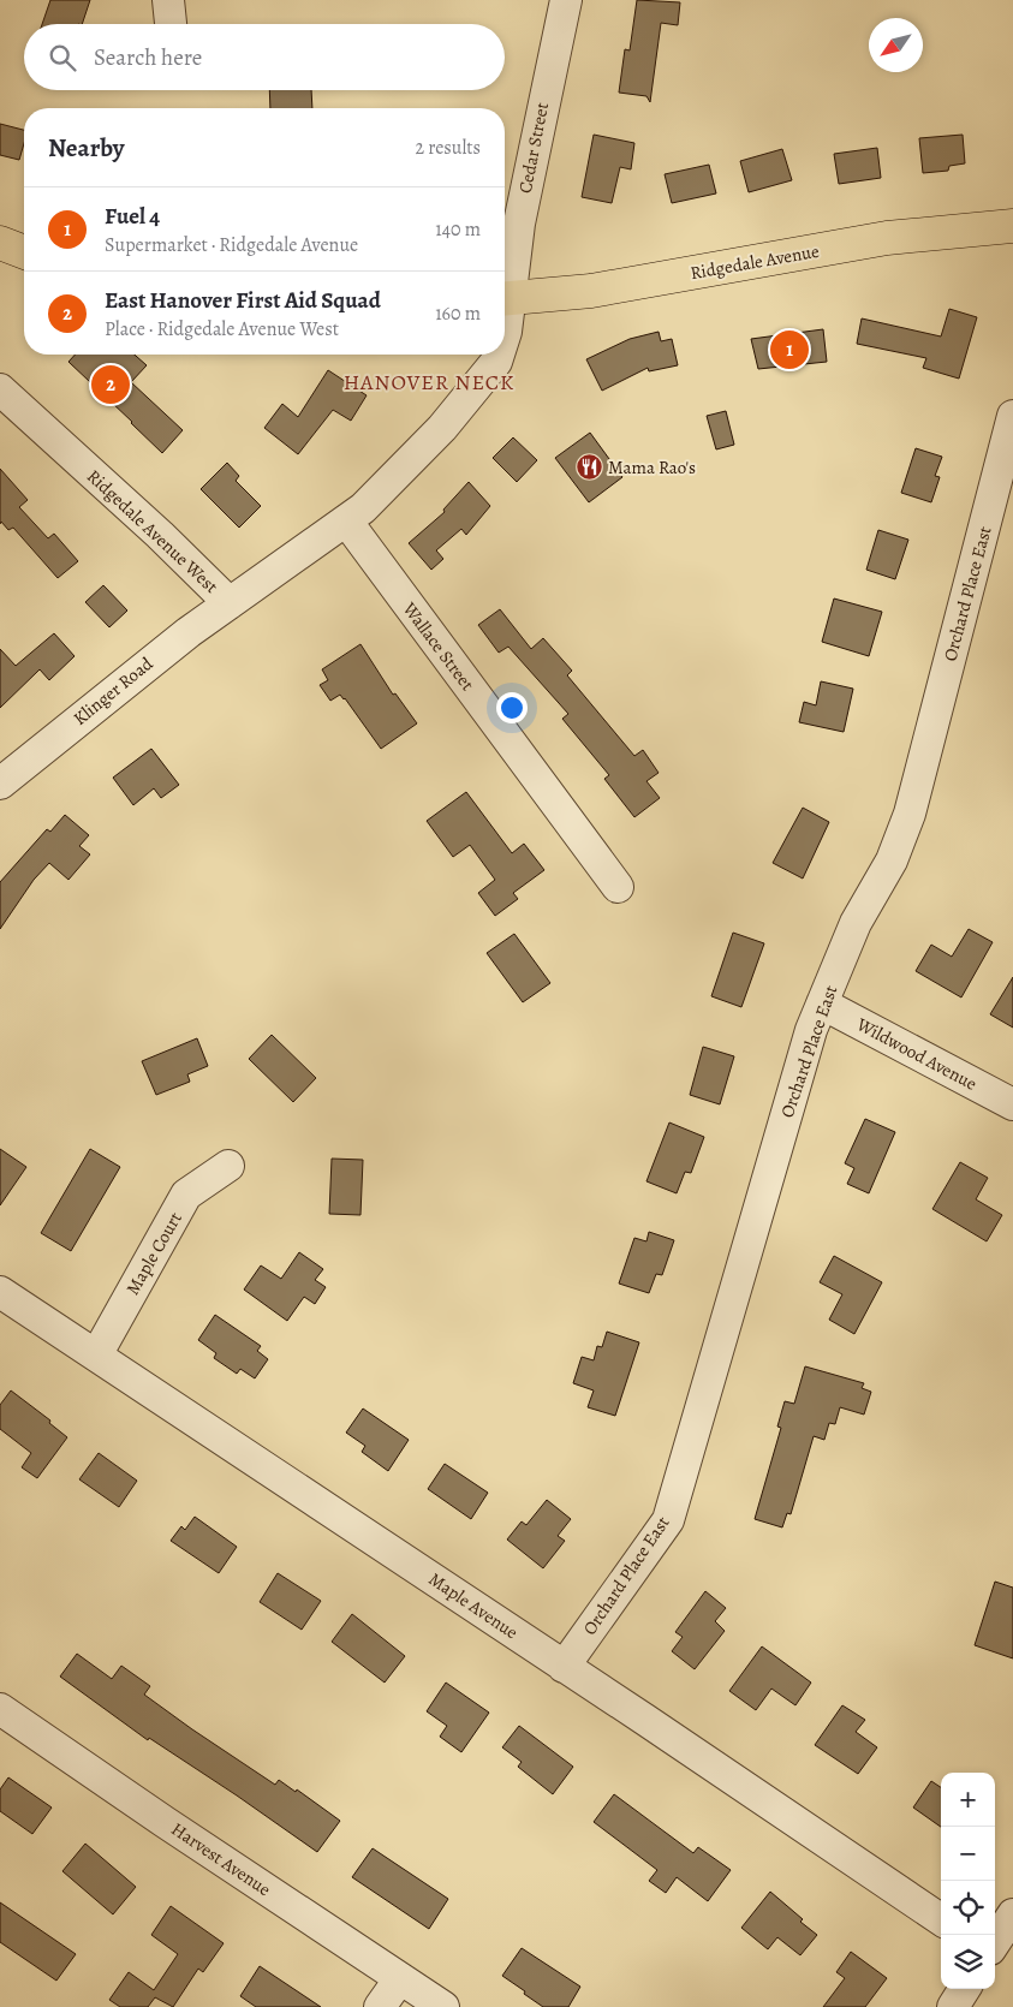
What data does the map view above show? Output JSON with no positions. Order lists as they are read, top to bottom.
{
  "streets": {
    "main road": ["Ridgedale Avenue"],
    "street": [
      "Cedar Street",
      "Ridgedale Avenue West",
      "Orchard Place East",
      "Wallace Street",
      "Klinger Road",
      "Wildwood Avenue",
      "Maple Court",
      "Maple Avenue",
      "Harvest Avenue"
    ]
  },
  "crossings": [
    ["Ridgedale Avenue West", "Wallace Street"],
    ["Ridgedale Avenue West", "Klinger Road"],
    ["Orchard Place East", "Wildwood Avenue"],
    ["Orchard Place East", "Maple Avenue"],
    ["Maple Court", "Maple Avenue"]
  ],
  "districts": ["HANOVER NECK"],
  "places": {
    "restaurant": ["Mama Rao's"]
  },
  "north": "bottom left",
  "page": {
    "search": "Search here",
    "heading": ["Nearby", "2 results"],
    "list": [
      {
        "mark": "1",
        "name": "Fuel 4",
        "note": "Supermarket · Ridgedale Avenue",
        "value": "140 m"
      },
      {
        "mark": "2",
        "name": "East Hanover First Aid Squad",
        "note": "Place · Ridgedale Avenue West",
        "value": "160 m"
      }
    ],
    "pins": ["1", "2"],
    "map_buttons": ["+", "−"]
  }
}
